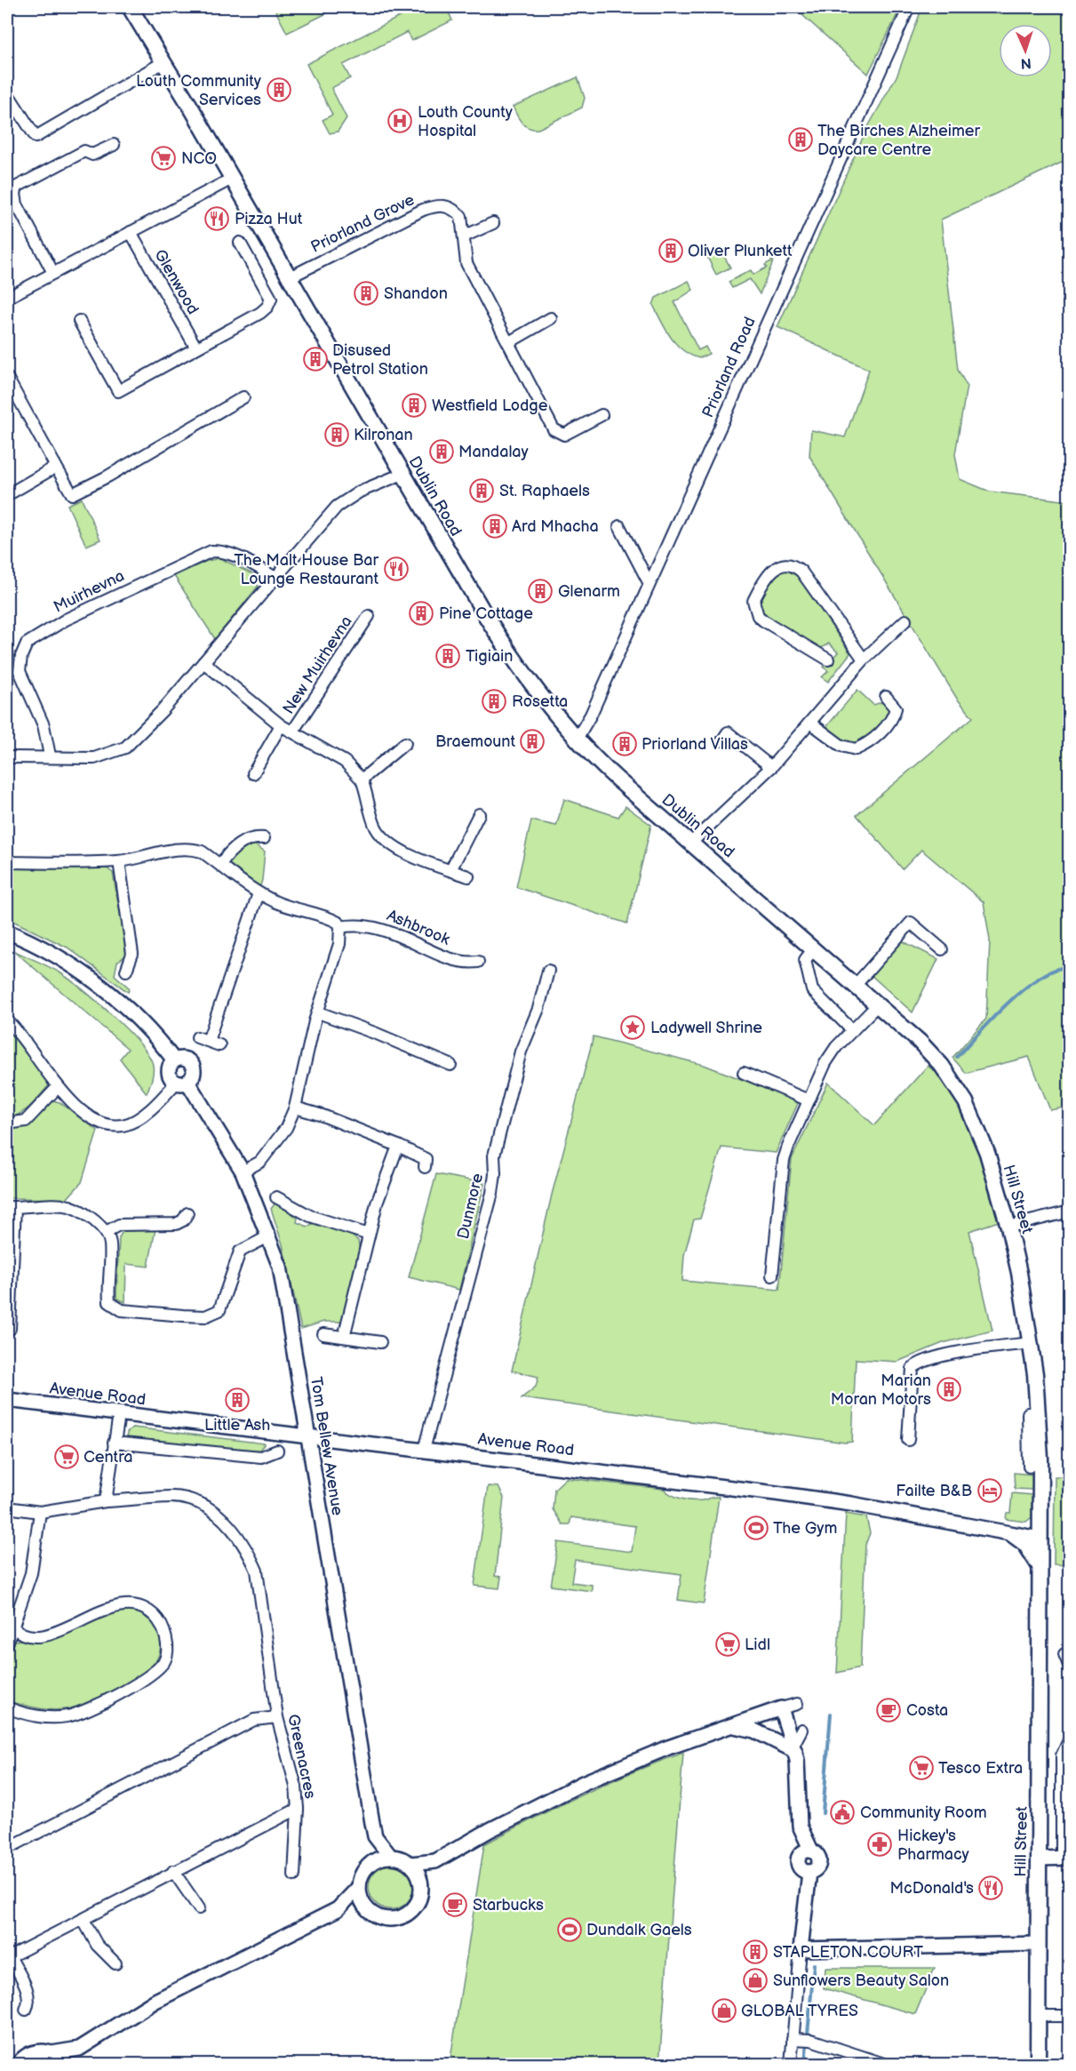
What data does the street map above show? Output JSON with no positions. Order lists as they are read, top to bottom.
{
  "streets": {
    "main road": ["Dublin Road", "Hill Street"],
    "street": [
      "Priorland Grove",
      "Glenwood",
      "Priorland Road",
      "Muirhevna",
      "New Muirhevna",
      "Ashbrook",
      "Dunmore",
      "Avenue Road",
      "Tom Bellew Avenue",
      "Greenacres"
    ]
  },
  "crossings": [
    ["Priorland Grove", "Dublin Road"],
    ["Priorland Road", "Dublin Road"],
    ["Dublin Road", "Hill Street"],
    ["Hill Street", "Avenue Road"],
    ["Dunmore", "Avenue Road"],
    ["Avenue Road", "Tom Bellew Avenue"]
  ],
  "places": {
    "building": [
      "Louth Community Services",
      "The Birches Alzheimer Daycare Centre",
      "Oliver Plunkett",
      "Shandon",
      "Disused Petrol Station",
      "Westfield Lodge",
      "Kilronan",
      "Mandalay",
      "St. Raphaels",
      "Ard Mhacha",
      "Glenarm",
      "Pine Cottage",
      "Tigiain",
      "Rosetta",
      "Braemount",
      "Priorland Villas",
      "Marian Moran Motors",
      "Little Ash",
      "STAPLETON COURT"
    ],
    "hospital": ["Louth County Hospital"],
    "supermarket": [
      "NCO",
      "Centra",
      "Lidl",
      "Tesco Extra"
    ],
    "restaurant": ["Pizza Hut", "The Malt House Bar Lounge Restaurant", "McDonald's"],
    "place": ["Ladywell Shrine"],
    "hotel": ["Failte B&B"],
    "sports": ["The Gym", "Dundalk Gaels"],
    "cafe": ["Costa", "Starbucks"],
    "public building": ["Community Room"],
    "pharmacy": ["Hickey's Pharmacy"],
    "shop": ["Sunflowers Beauty Salon", "GLOBAL TYRES"]
  },
  "north": "bottom"
}
